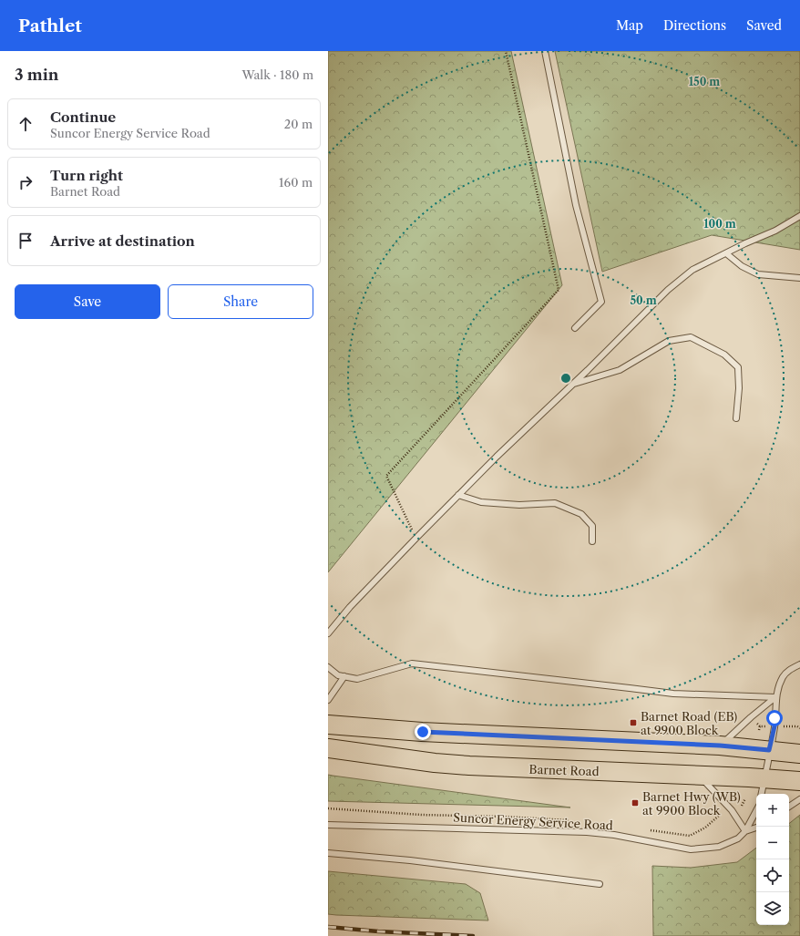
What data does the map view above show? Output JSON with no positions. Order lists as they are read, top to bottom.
{
  "streets": {
    "main road": ["Barnet Road"],
    "lane": ["Suncor Energy Service Road"]
  },
  "places": {
    "transit": ["Barnet Road (EB) at 9900 Block", "Barnet Hwy (WB) at 9900 Block"]
  },
  "page": {
    "header": "Pathlet",
    "nav": ["Map", "Directions", "Saved"],
    "heading": ["3 min", "Walk · 180 m"],
    "list": [
      ["Continue", "Suncor Energy Service Road", "20 m"],
      ["Turn right", "Barnet Road", "160 m"],
      "Arrive at destination"
    ],
    "buttons": ["Save", "Share"],
    "map_buttons": ["+", "−"]
  },
  "rings": ["150 m", "100 m", "50 m"]
}
